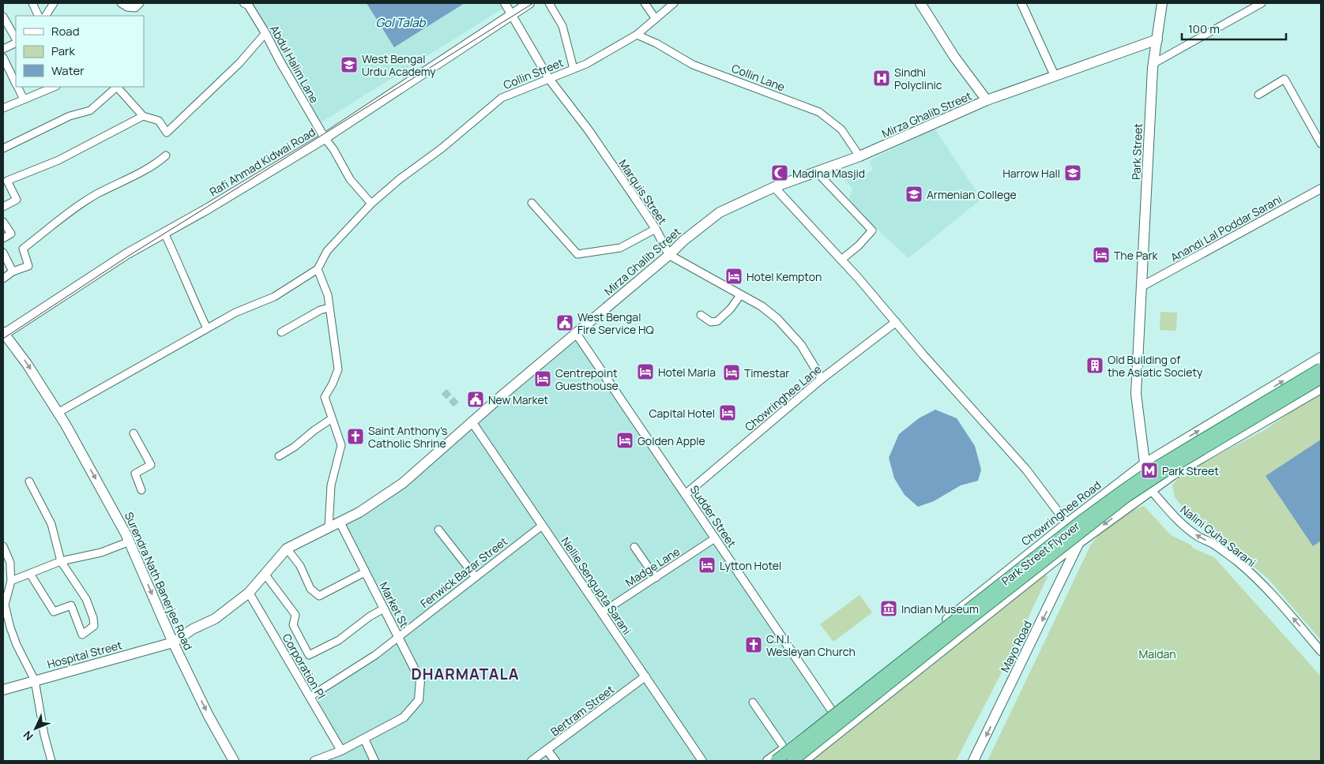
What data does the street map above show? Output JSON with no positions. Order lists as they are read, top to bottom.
{
  "streets": {
    "main road": [
      "Mirza Ghalib Street",
      "Park Street",
      "Rafi Ahmad Kidwai Road",
      "Chowringhee Road",
      "Park Street Flyover",
      "Surendra Nath Banerjee Road",
      "Mayo Road",
      "Hospital Street"
    ],
    "street": [
      "Abdul Halim Lane",
      "Collin Street",
      "Collin Lane",
      "Marquis Street",
      "Anandi Lal Poddar Sarani",
      "Chowringhee Lane",
      "Sudder Street",
      "Nalini Guha Sarani",
      "Madge Lane",
      "Fenwick Bazar Street",
      "Nellie Sengupta Sarani",
      "Market St",
      "Corporation Pl",
      "Bertram Street"
    ]
  },
  "crossings": [
    ["Abdul Halim Lane", "Rafi Ahmad Kidwai Road"],
    ["Collin Street", "Collin Lane"],
    ["Collin Street", "Marquis Street"],
    ["Collin Lane", "Mirza Ghalib Street"],
    ["Mirza Ghalib Street", "Park Street"],
    ["Mirza Ghalib Street", "Marquis Street"],
    ["Mirza Ghalib Street", "Sudder Street"],
    ["Mirza Ghalib Street", "Surendra Nath Banerjee Road"],
    ["Mirza Ghalib Street", "Nellie Sengupta Sarani"],
    ["Mirza Ghalib Street", "Market St"],
    ["Mirza Ghalib Street", "Hospital Street"],
    ["Mirza Ghalib Street", "Corporation Pl"],
    ["Park Street", "Anandi Lal Poddar Sarani"],
    ["Park Street", "Chowringhee Road"],
    ["Park Street", "Nalini Guha Sarani"],
    ["Rafi Ahmad Kidwai Road", "Marquis Street"],
    ["Rafi Ahmad Kidwai Road", "Surendra Nath Banerjee Road"],
    ["Chowringhee Lane", "Sudder Street"],
    ["Chowringhee Road", "Sudder Street"],
    ["Sudder Street", "Madge Lane"],
    ["Madge Lane", "Nellie Sengupta Sarani"],
    ["Fenwick Bazar Street", "Nellie Sengupta Sarani"],
    ["Fenwick Bazar Street", "Market St"],
    ["Fenwick Bazar Street", "Corporation Pl"],
    ["Surendra Nath Banerjee Road", "Hospital Street"],
    ["Nellie Sengupta Sarani", "Bertram Street"]
  ],
  "one_way": ["Nalini Guha Sarani", "Surendra Nath Banerjee Road"],
  "districts": ["DHARMATALA"],
  "water": ["Gol Talab"],
  "parks": ["Maidan"],
  "places": {
    "school or university": ["West Bengal Urdu Academy", "Harrow Hall", "Armenian College"],
    "hospital": ["Sindhi Polyclinic"],
    "mosque": ["Madina Masjid"],
    "hotel": [
      "The Park",
      "Hotel Kempton",
      "Hotel Maria",
      "Timestar",
      "Centrepoint Guesthouse",
      "Capital Hotel",
      "Golden Apple",
      "Lytton Hotel"
    ],
    "public building": ["West Bengal Fire Service HQ", "New Market"],
    "building": ["Old Building of the Asiatic Society"],
    "church": ["Saint Anthony's Catholic Shrine", "C.N.I. Wesleyan Church"],
    "metro station": ["Park Street"],
    "museum": ["Indian Museum"]
  },
  "legend": ["Road", "Park", "Water"],
  "scale_bar": "100 m",
  "north": "bottom left"
}
